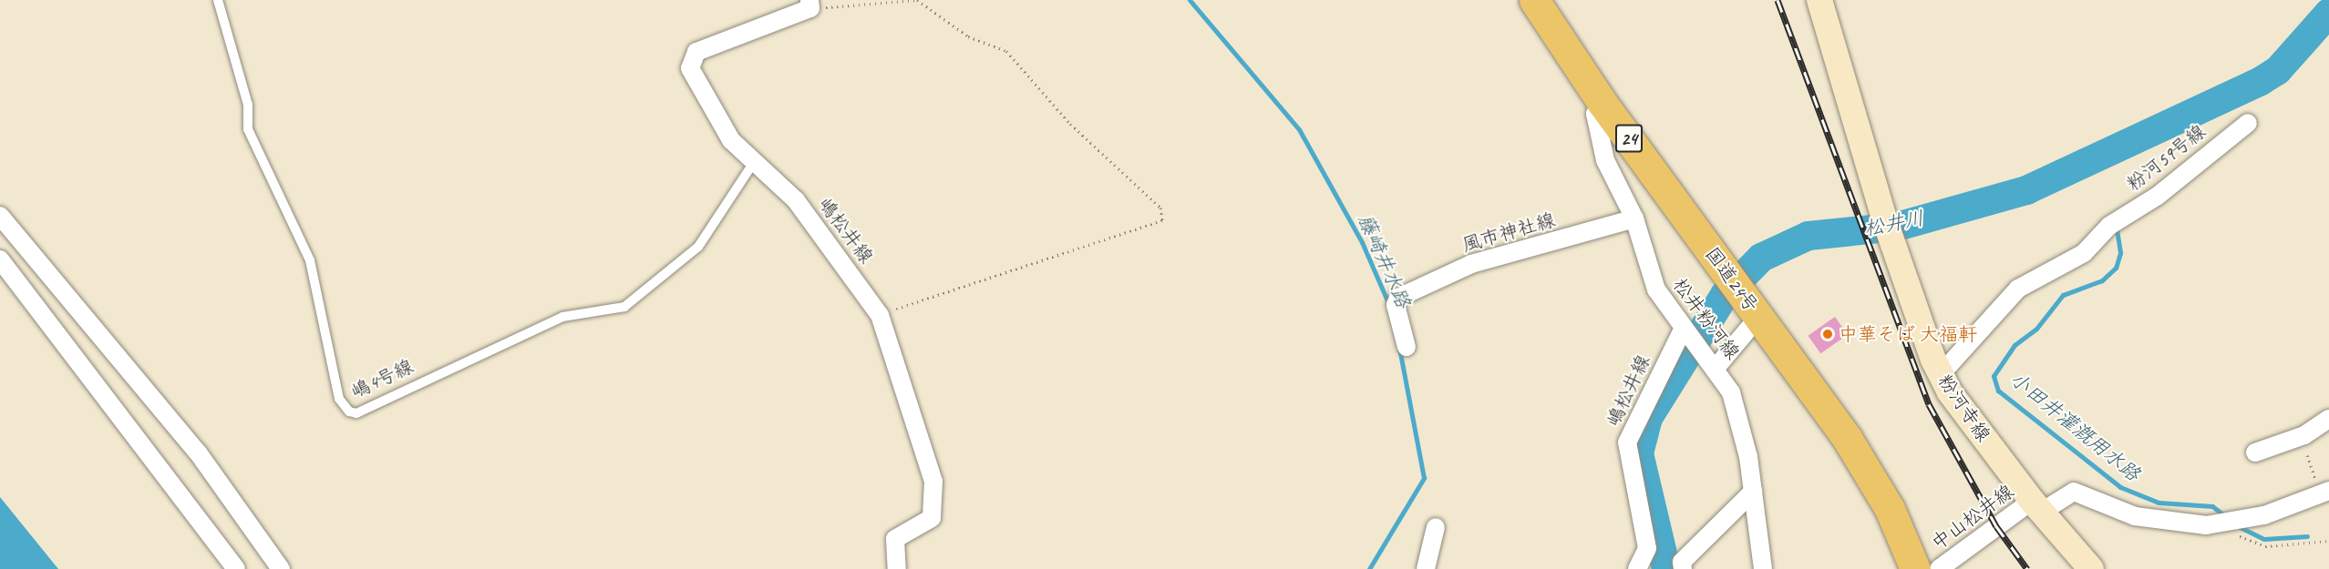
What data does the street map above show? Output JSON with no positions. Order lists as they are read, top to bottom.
{
  "streets": {
    "highway": ["24", "国道24号"],
    "main road": ["粉河寺線"],
    "street": [
      "粉河59号線",
      "嶋松井線",
      "風市神社線",
      "松井粉河線",
      "中山松井線"
    ],
    "lane": ["嶋4号線"]
  },
  "crossings": [
    ["粉河59号線", "粉河寺線"],
    ["嶋松井線", "松井粉河線"],
    ["嶋松井線", "嶋4号線"],
    ["風市神社線", "松井粉河線"],
    ["国道24号", "松井粉河線"],
    ["粉河寺線", "中山松井線"]
  ],
  "water": ["松井川", "藤崎井水路", "小田井灌漑用水路"],
  "places": ["中華そば 大福軒"]
}
